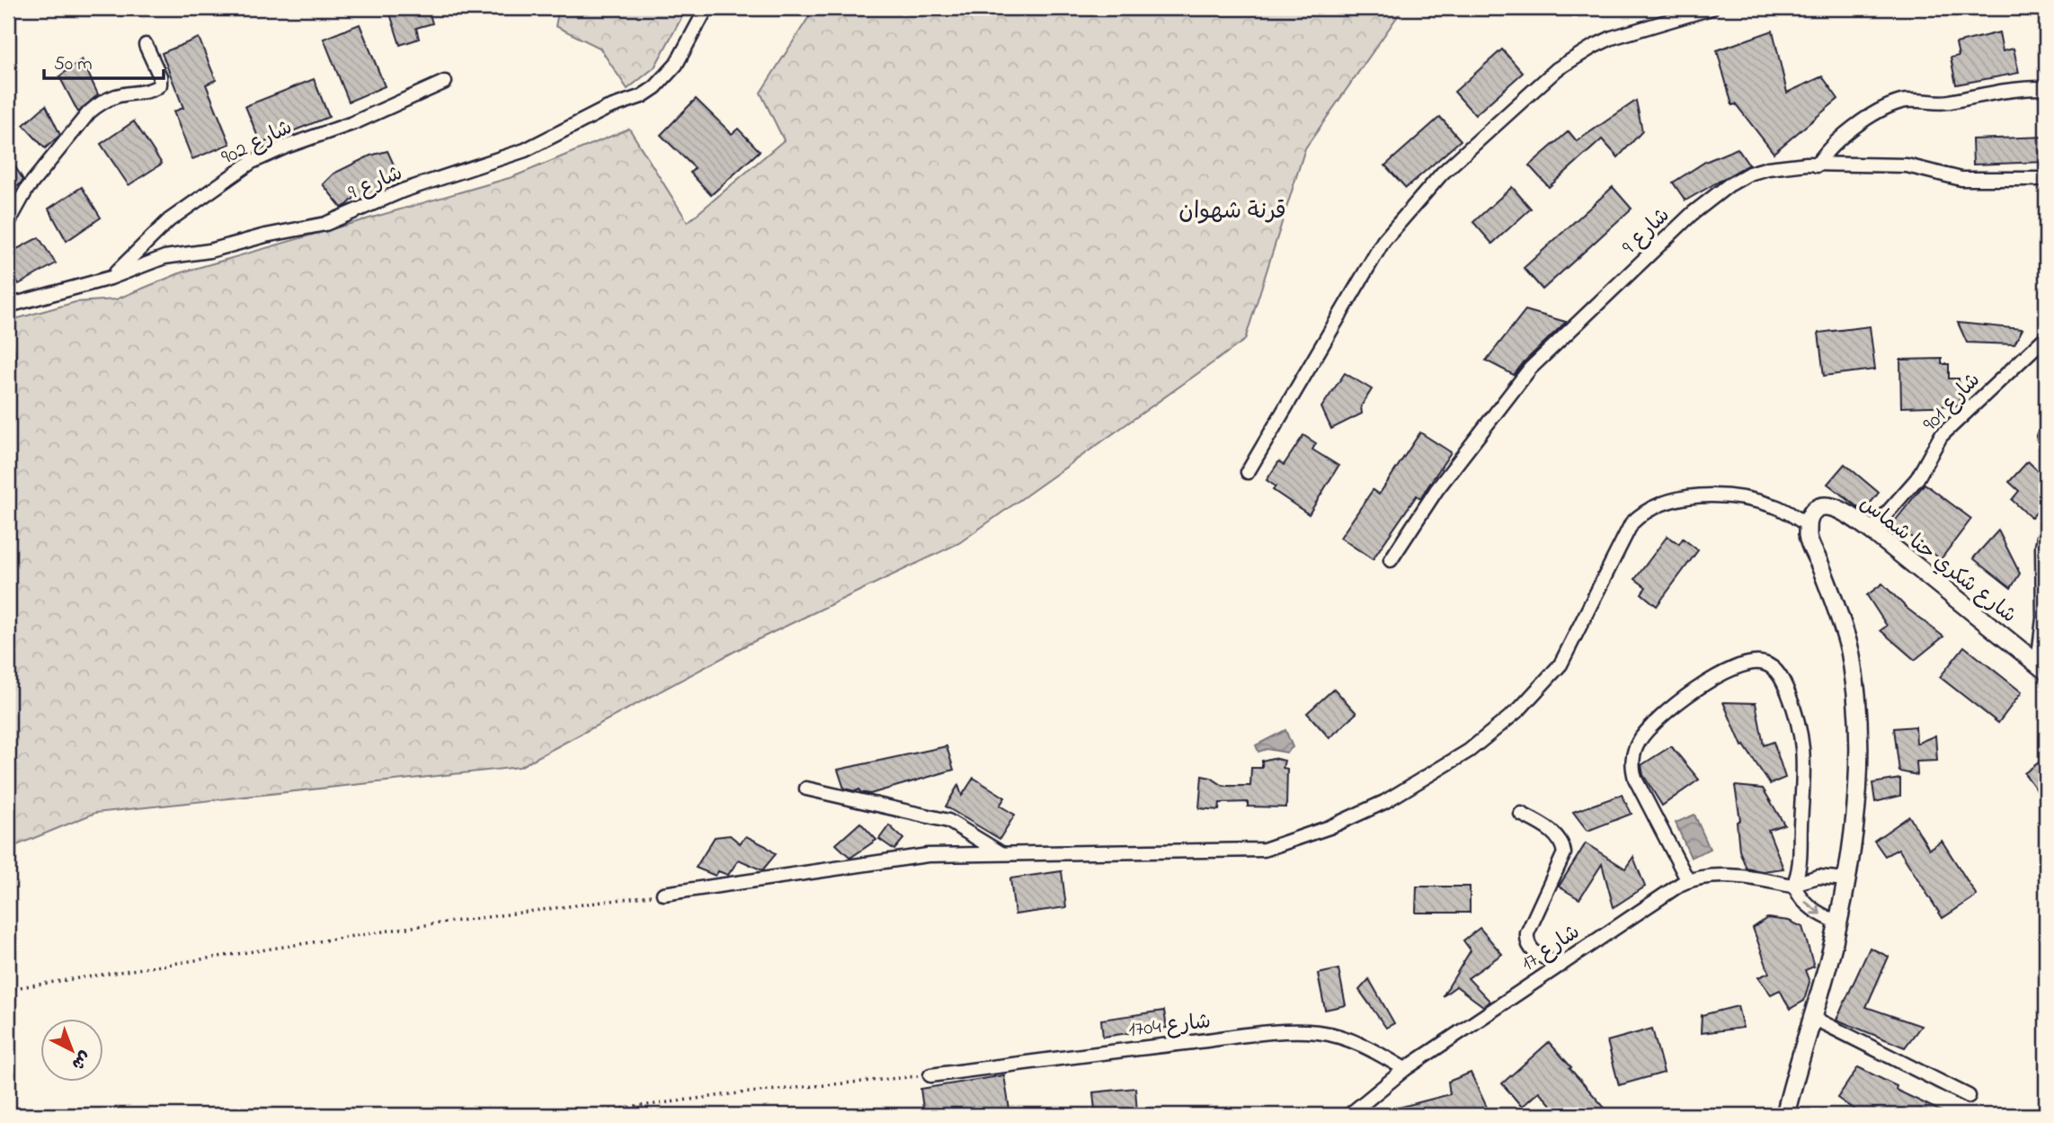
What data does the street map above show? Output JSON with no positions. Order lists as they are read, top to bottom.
{
  "streets": {
    "street": [
      "شارع 902",
      "شارع 9",
      "شارع 901",
      "شارع شكري حنا شماس",
      "شارع 17",
      "شارع 1704"
    ]
  },
  "crossings": [
    ["شارع 902", "شارع 9"],
    ["شارع 901", "شارع شكري حنا شماس"],
    ["شارع 17", "شارع 1704"]
  ],
  "districts": ["قرنة شهوان"],
  "scale_bar": "50 m",
  "north": "bottom right"
}
